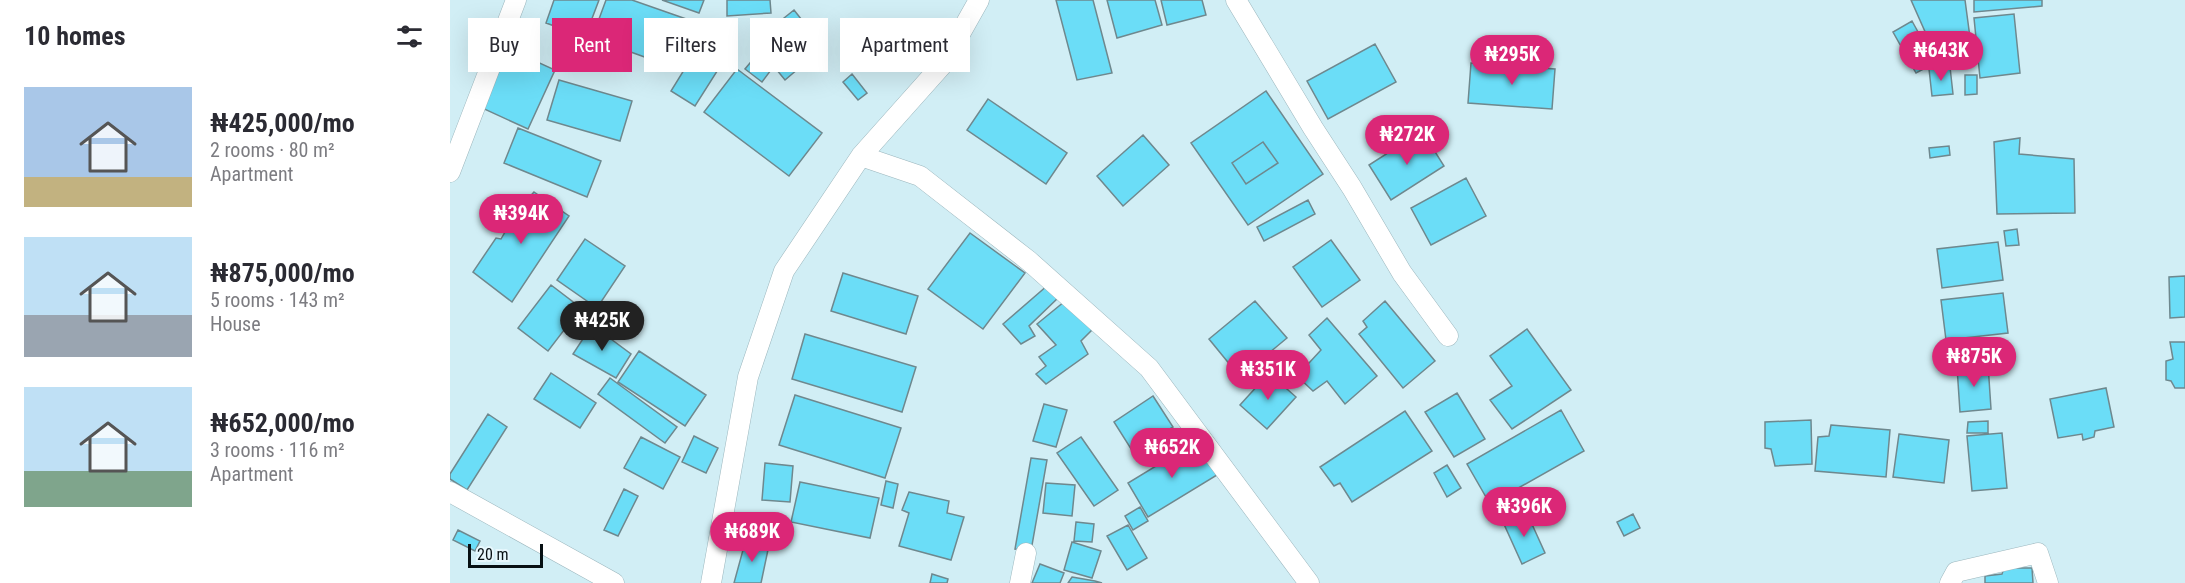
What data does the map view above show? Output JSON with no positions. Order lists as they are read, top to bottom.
{
  "scale_bar": "20 m",
  "page": {
    "heading": "10 homes",
    "chip": [
      "Buy",
      "Rent",
      "Filters",
      "New",
      "Apartment"
    ],
    "price": [
      "₦643K",
      "₦295K",
      "₦272K",
      "₦394K",
      "₦425K",
      "₦875K",
      "₦351K",
      "₦652K",
      "₦396K",
      "₦689K"
    ],
    "list": [
      {
        "name": "₦425,000/mo",
        "note": "2 rooms · 80 m² · Apartment"
      },
      {
        "name": "₦875,000/mo",
        "note": "5 rooms · 143 m² · House"
      },
      {
        "name": "₦652,000/mo",
        "note": "3 rooms · 116 m² · Apartment"
      }
    ],
    "scale": "20 m"
  }
}
